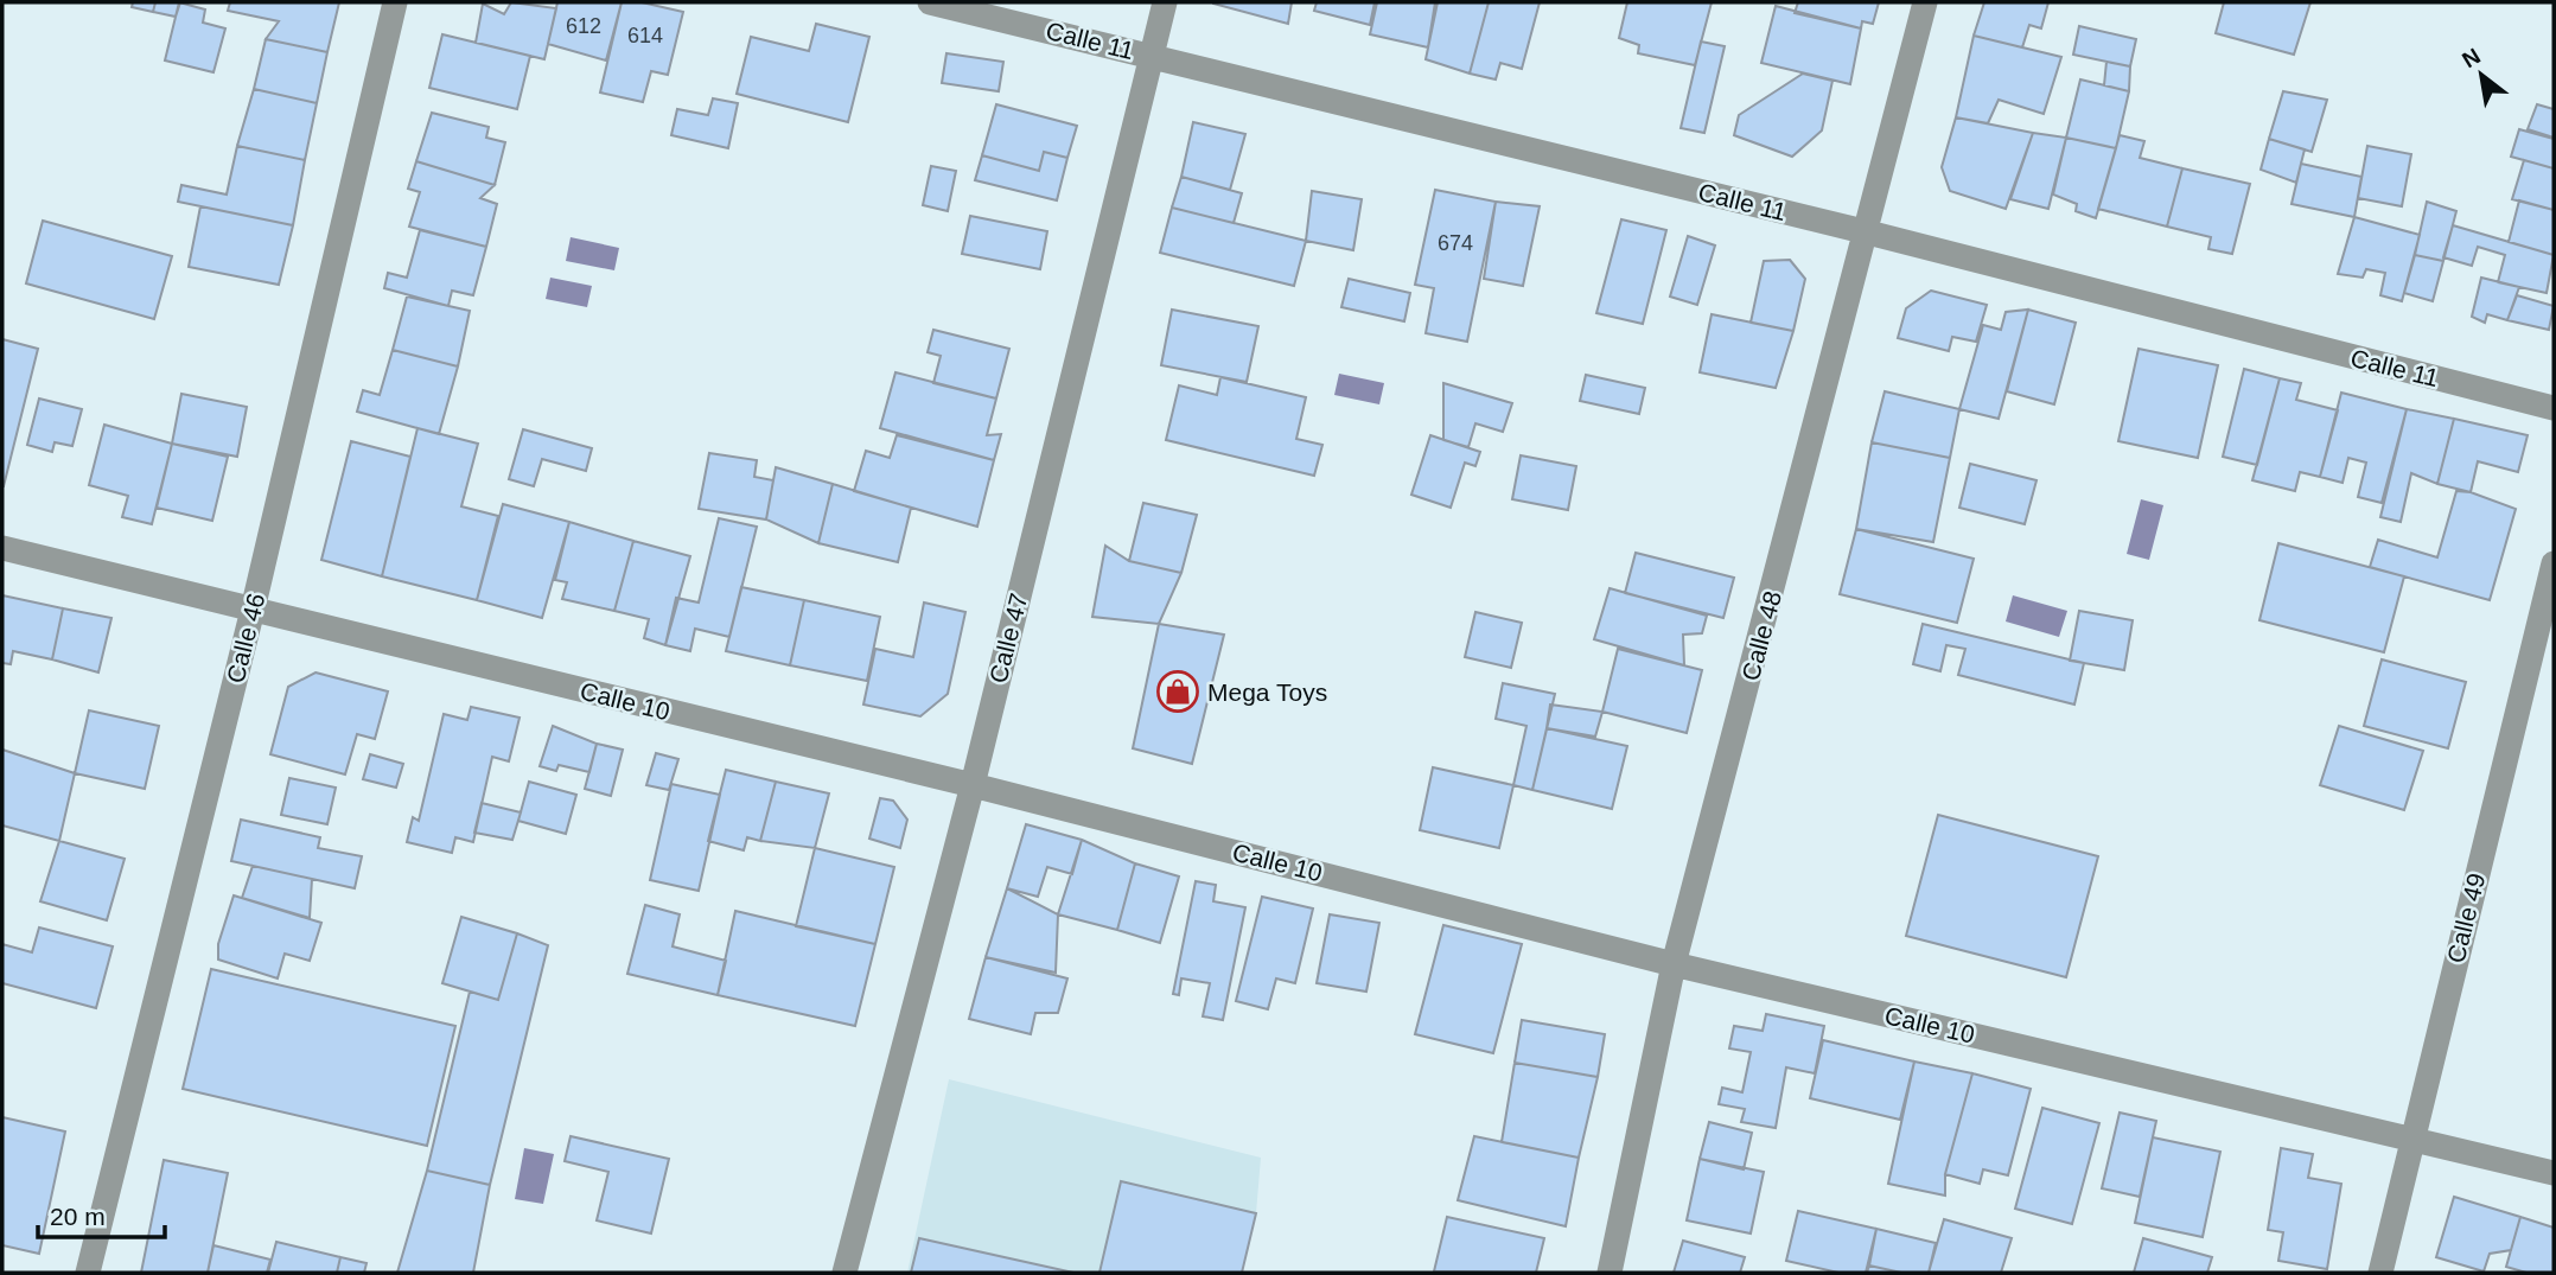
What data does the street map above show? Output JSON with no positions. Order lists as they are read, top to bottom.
{
  "streets": {
    "street": [
      "Calle 11",
      "Calle 48",
      "Calle 46",
      "Calle 47",
      "Calle 10",
      "Calle 49"
    ]
  },
  "crossings": [
    ["Calle 11", "Calle 48"],
    ["Calle 11", "Calle 47"],
    ["Calle 48", "Calle 10"],
    ["Calle 46", "Calle 10"],
    ["Calle 47", "Calle 10"],
    ["Calle 10", "Calle 49"]
  ],
  "places": {
    "shop": ["Mega Toys"]
  },
  "house_numbers": ["612", "614", "674"],
  "scale_bar": "20 m",
  "north": "top left"
}
